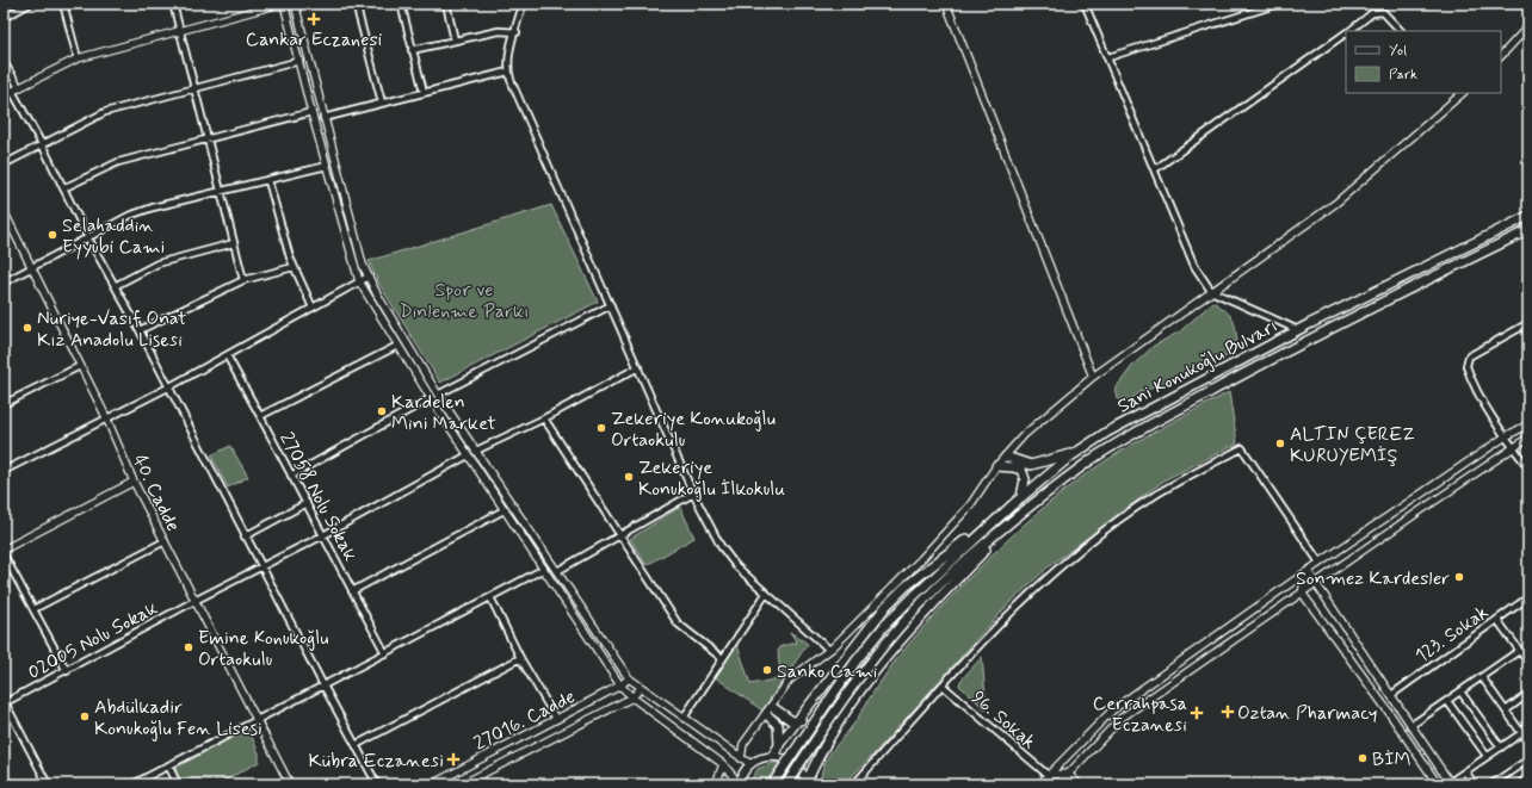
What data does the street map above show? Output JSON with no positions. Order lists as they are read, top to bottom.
{
  "streets": {
    "highway": ["Sani Konukoğlu Bulvarı"],
    "street": [
      "40. Cadde",
      "27058 Nolu Sokak",
      "123. Sokak",
      "02005 Nolu Sokak",
      "27016. Cadde",
      "96. Sokak"
    ]
  },
  "crossings": [
    ["40. Cadde", "02005 Nolu Sokak"],
    ["27058 Nolu Sokak", "02005 Nolu Sokak"]
  ],
  "parks": ["Spor ve Dinlenme Parkı"],
  "places": {
    "health": [
      "Cankar Eczanesi",
      "Oztan Pharmacy",
      "Cerrahpasa Eczanesi",
      "Kübra Eczanesi"
    ],
    "other": [
      "Selahaddin Eyyubi Cami",
      "Nuriye-Vasıf Onat Kız Anadolu Lisesi",
      "Kardelen Mini Market",
      "Zekeriye Konukoğlu Ortaokulu",
      "ALTIN ÇEREZ KURUYEMİŞ",
      "Zekeriye Konukoğlu İlkokulu",
      "Sonmez Kardesler",
      "Emine Konukoğlu Ortaokulu",
      "Sanko Cami",
      "Abdülkadir Konukoğlu Fen Lisesi",
      "BİM"
    ]
  },
  "legend": ["Yol", "Park"]
}
